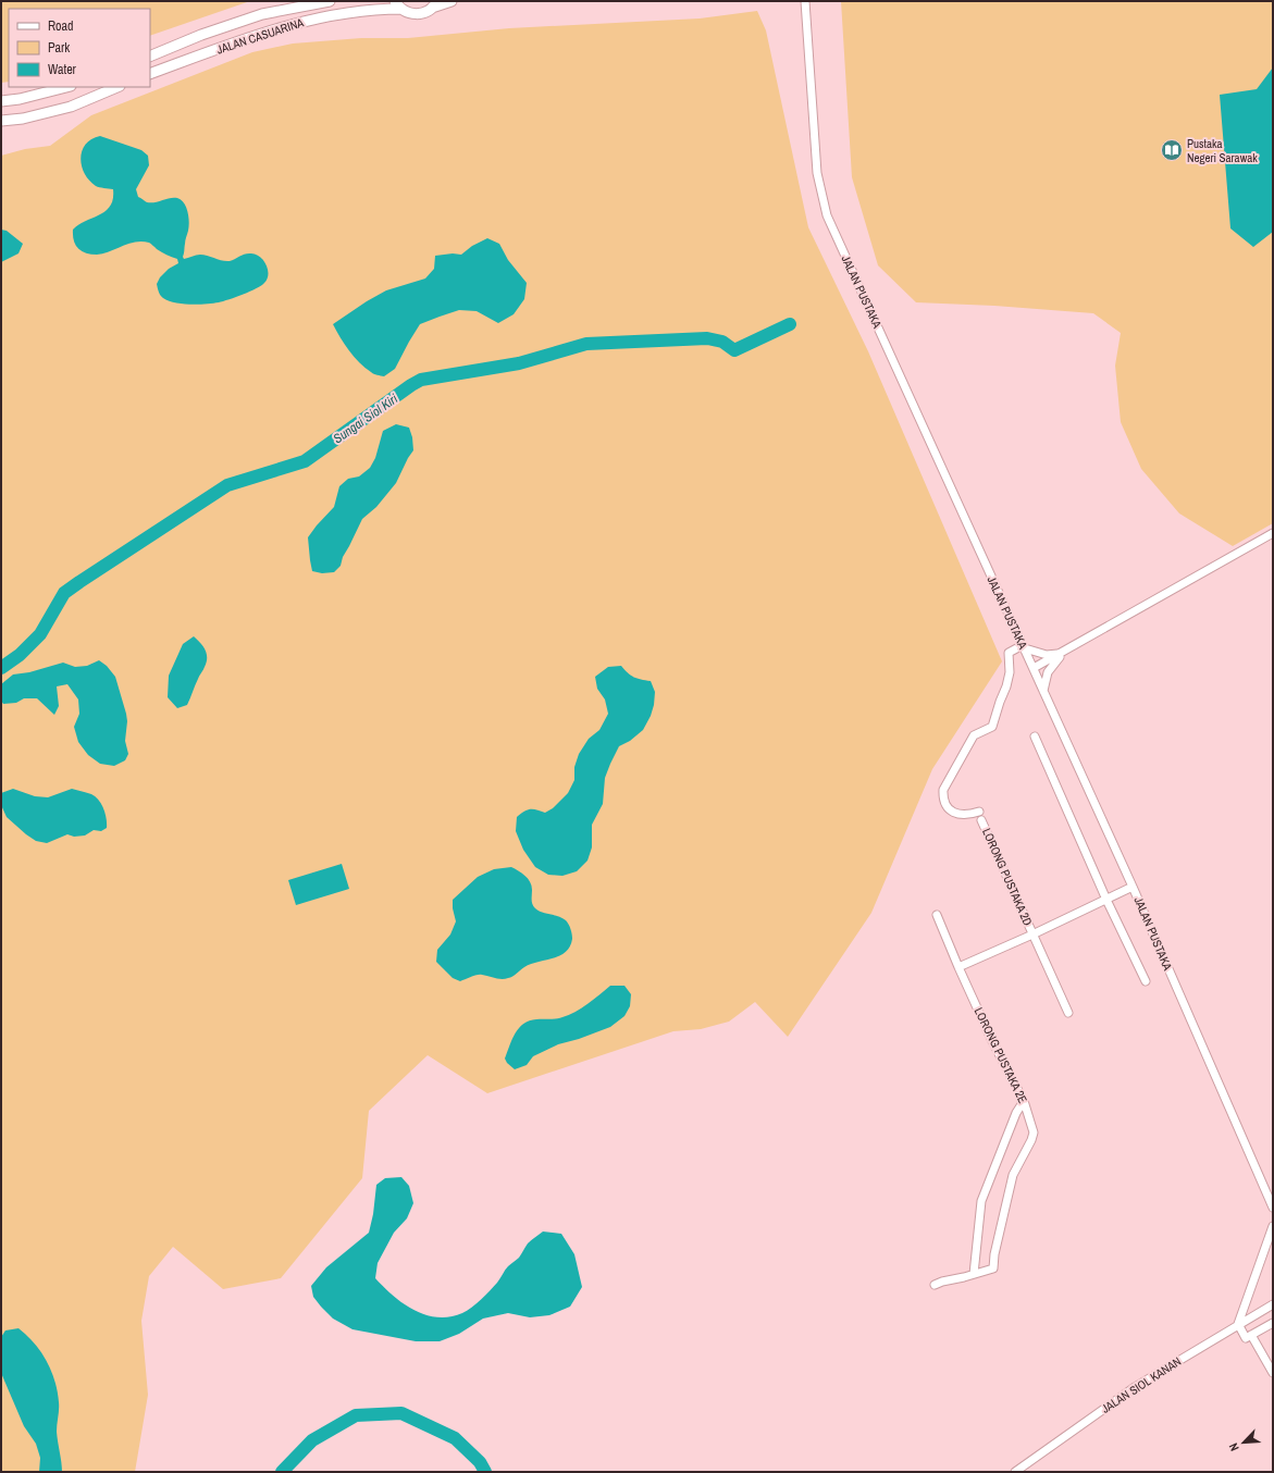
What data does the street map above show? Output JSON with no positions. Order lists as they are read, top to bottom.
{
  "streets": {
    "main road": ["JALAN CASUARINA"],
    "street": [
      "JALAN PUSTAKA",
      "LORONG PUSTAKA 2D",
      "LORONG PUSTAKA 2E",
      "JALAN SIOL KANAN"
    ]
  },
  "crossings": [
    ["JALAN PUSTAKA", "LORONG PUSTAKA 2D"]
  ],
  "water": ["Sungai Siol Kiri"],
  "places": {
    "library": ["Pustaka Negeri Sarawak"]
  },
  "legend": ["Road", "Park", "Water"],
  "north": "bottom left"
}
